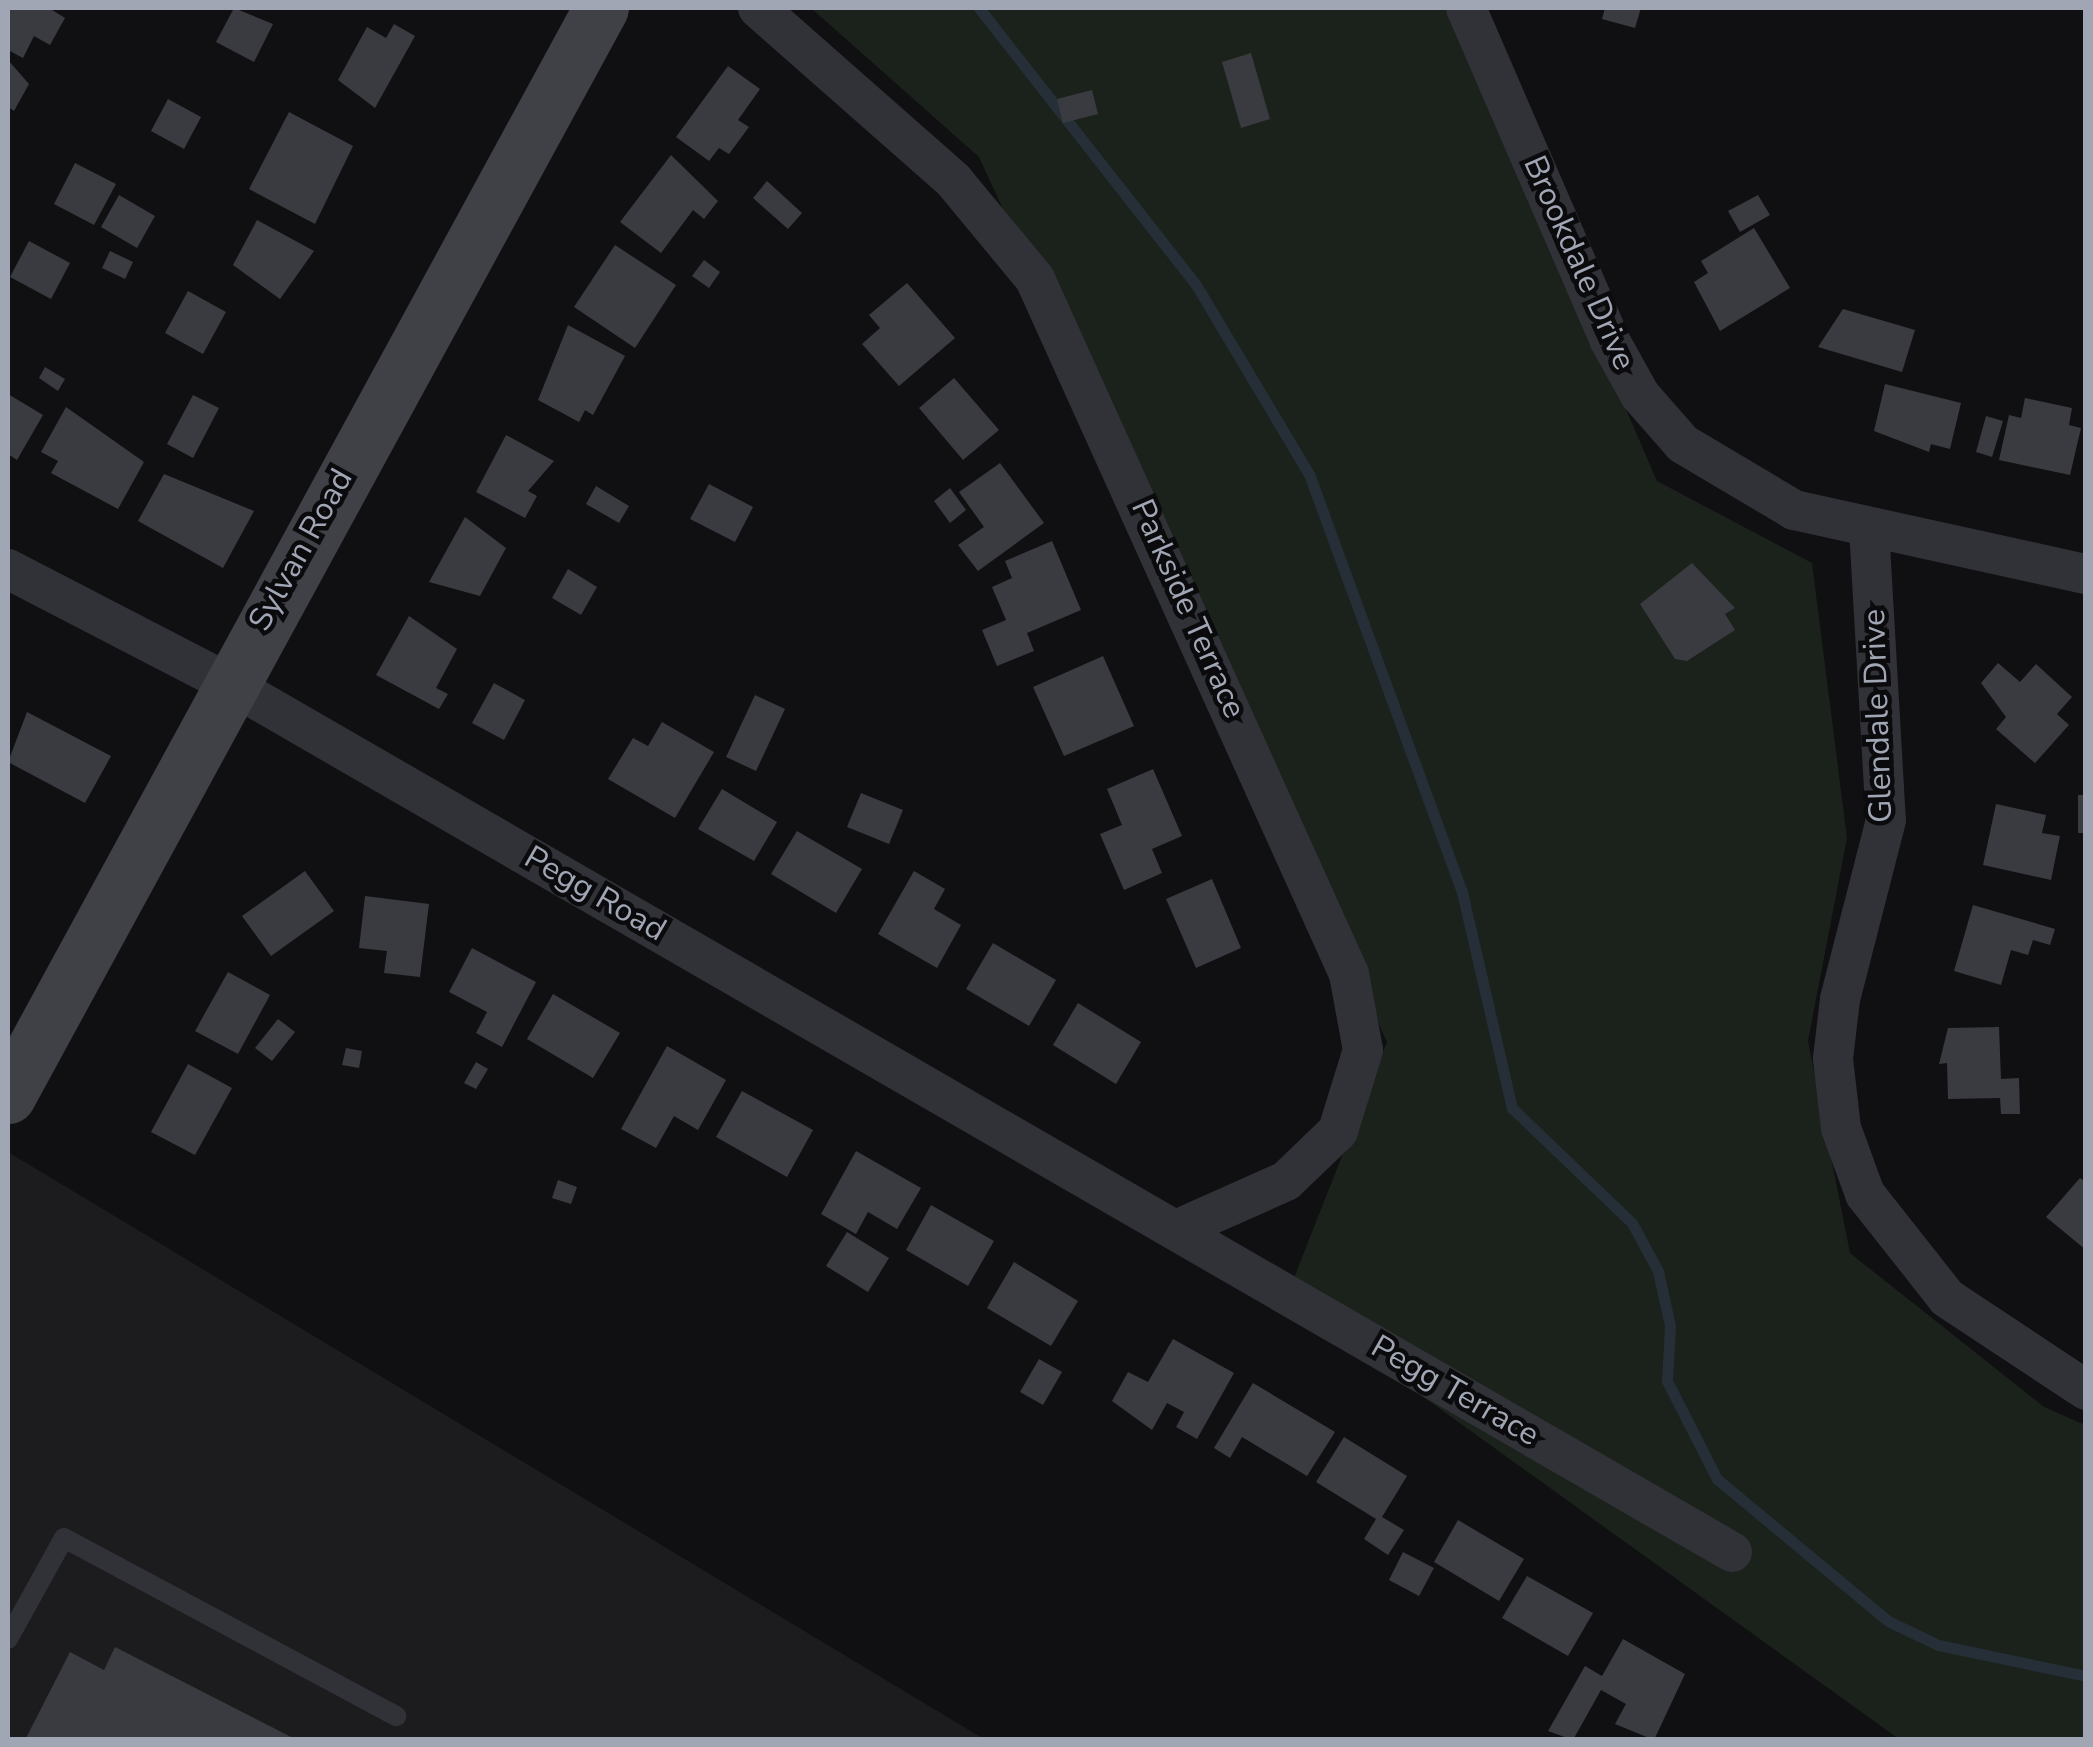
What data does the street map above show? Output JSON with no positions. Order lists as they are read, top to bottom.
{
  "streets": {
    "main road": ["Sylvan Road"],
    "street": [
      "Brookdale Drive",
      "Parkside Terrace",
      "Glendale Drive",
      "Pegg Road",
      "Pegg Terrace"
    ]
  },
  "crossings": [
    ["Brookdale Drive", "Glendale Drive"],
    ["Sylvan Road", "Pegg Road"],
    ["Parkside Terrace", "Pegg Road"],
    ["Parkside Terrace", "Pegg Terrace"],
    ["Pegg Road", "Pegg Terrace"]
  ]
}
